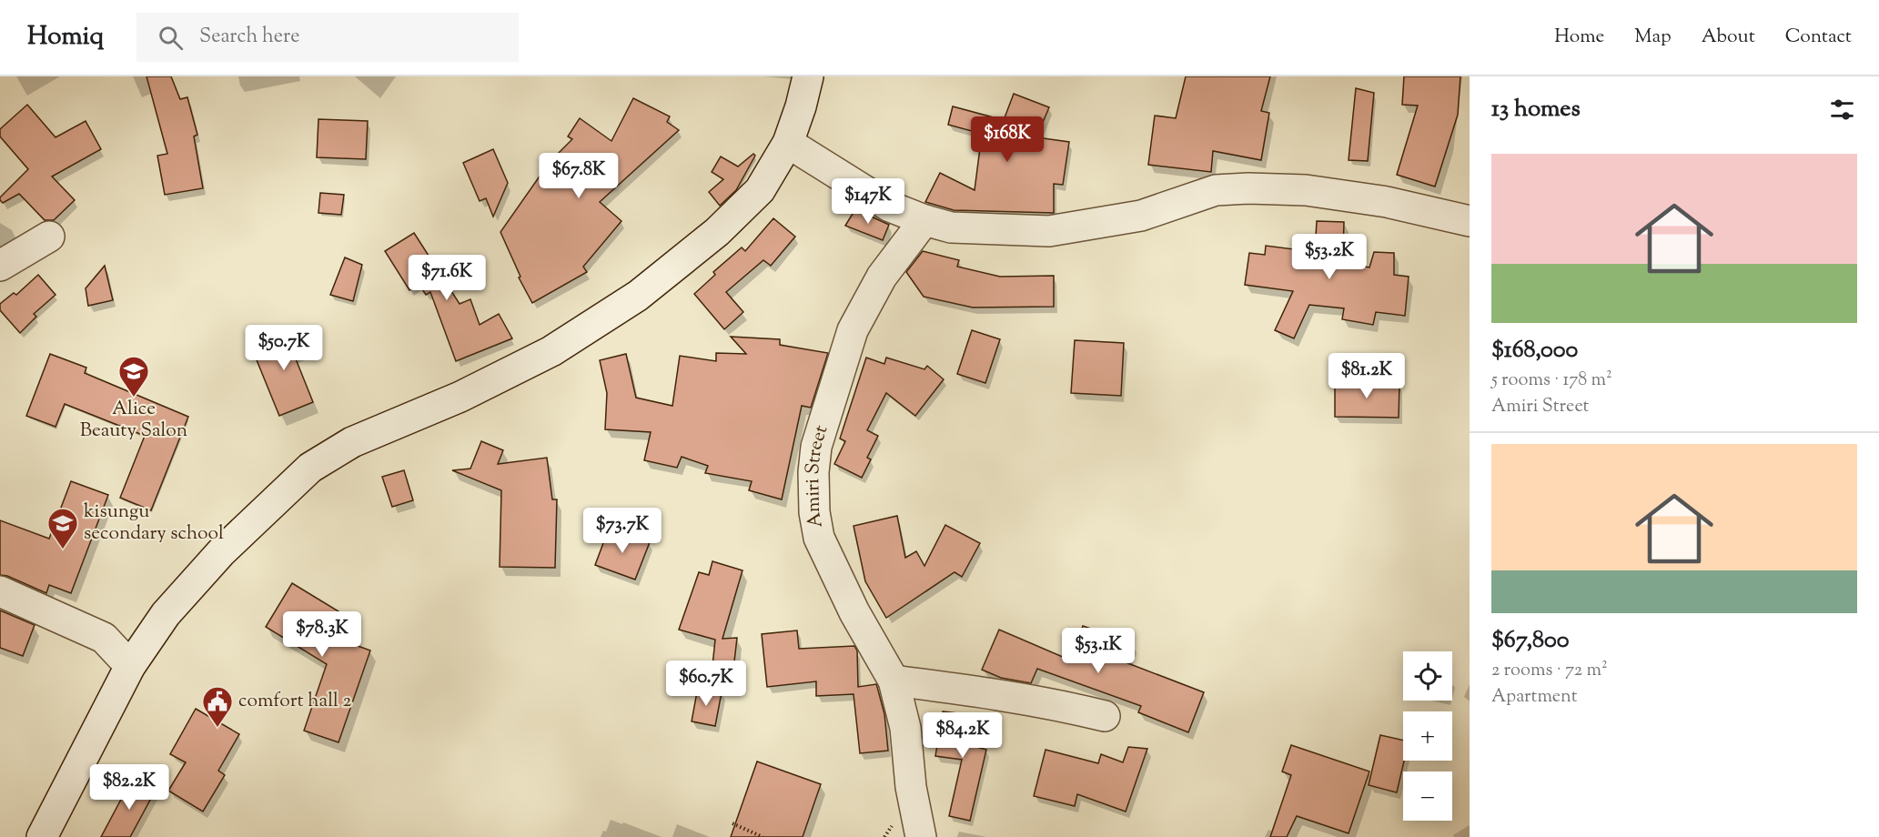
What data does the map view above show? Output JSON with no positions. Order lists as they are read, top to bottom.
{
  "streets": {
    "street": ["Amiri Street"]
  },
  "places": {
    "school or university": ["Alice Beauty Salon", "kisungu secondary school"],
    "public building": ["comfort hall 2"]
  },
  "page": {
    "header": "Homiq",
    "search": "Search here",
    "nav": [
      "Home",
      "Map",
      "About",
      "Contact"
    ],
    "heading": "13 homes",
    "price": [
      "$168K",
      "$67.8K",
      "$147K",
      "$53.2K",
      "$71.6K",
      "$50.7K",
      "$81.2K",
      "$73.7K",
      "$78.3K",
      "$53.1K",
      "$60.7K",
      "$84.2K",
      "$82.2K"
    ],
    "list": [
      {
        "name": "$168,000",
        "note": "5 rooms · 178 m² · Amiri Street"
      },
      {
        "name": "$67,800",
        "note": "2 rooms · 72 m² · Apartment"
      }
    ],
    "map_buttons": ["+", "−"]
  }
}
